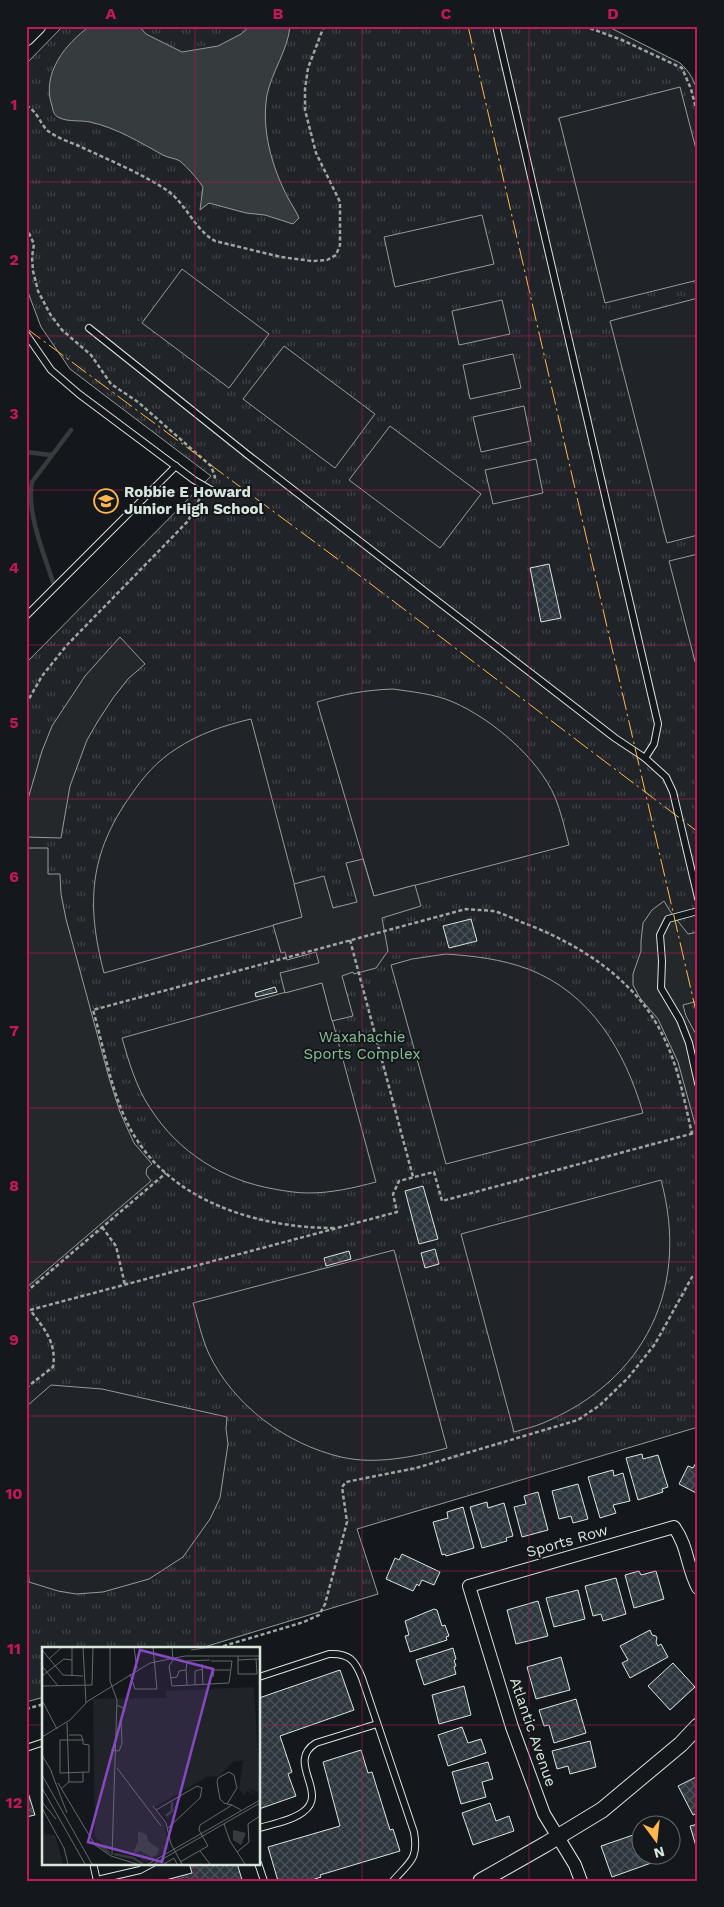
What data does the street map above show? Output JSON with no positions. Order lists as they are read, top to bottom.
{
  "streets": {
    "street": ["Sports Row", "Atlantic Avenue"]
  },
  "crossings": [
    ["Sports Row", "Atlantic Avenue"]
  ],
  "parks": ["Waxahachie Sports Complex"],
  "places": {
    "school or university": ["Robbie E Howard Junior High School"]
  },
  "north": "bottom",
  "grid": {
    "columns": [
      "A",
      "B",
      "C",
      "D"
    ],
    "rows": [
      "1",
      "2",
      "3",
      "4",
      "5",
      "6",
      "7",
      "8",
      "9",
      "10",
      "11",
      "12"
    ]
  }
}
